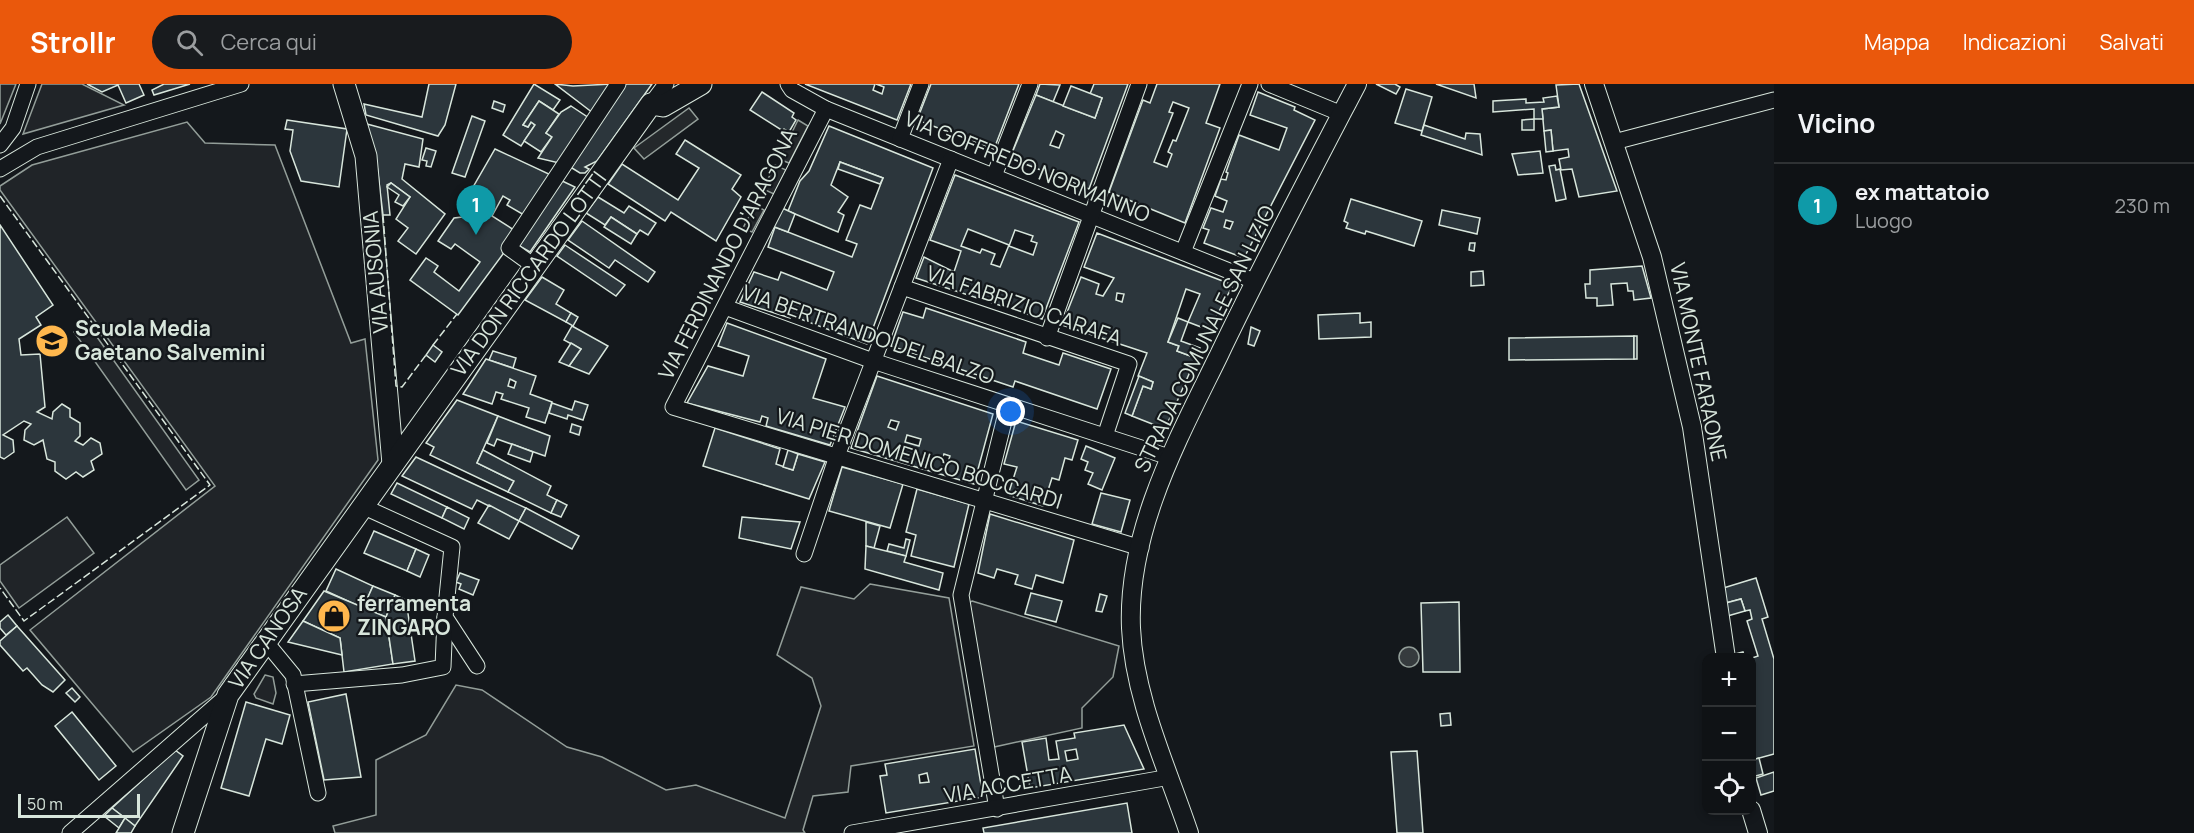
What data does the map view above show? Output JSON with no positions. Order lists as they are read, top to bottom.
{
  "streets": {
    "main road": ["VIA AUSONIA", "VIA DON RICCARDO LOTTI", "VIA CANOSA"],
    "street": [
      "VIA GOFFREDO NORMANNO",
      "VIA FERDINANDO D'ARAGONA",
      "VIA FABRIZIO CARAFA",
      "VIA BERTRANDO DEL BALZO",
      "STRADA COMUNALE SAN LIZIO",
      "VIA MONTE FARAONE",
      "VIA PIER DOMENICO BOCCARDI",
      "VIA ACCETTA"
    ]
  },
  "crossings": [
    ["VIA GOFFREDO NORMANNO", "VIA FERDINANDO D'ARAGONA"],
    ["VIA GOFFREDO NORMANNO", "STRADA COMUNALE SAN LIZIO"],
    ["VIA FERDINANDO D'ARAGONA", "VIA BERTRANDO DEL BALZO"],
    ["VIA FERDINANDO D'ARAGONA", "VIA PIER DOMENICO BOCCARDI"],
    ["VIA AUSONIA", "VIA DON RICCARDO LOTTI"],
    ["VIA AUSONIA", "VIA CANOSA"],
    ["VIA DON RICCARDO LOTTI", "VIA CANOSA"],
    ["VIA FABRIZIO CARAFA", "VIA BERTRANDO DEL BALZO"],
    ["VIA BERTRANDO DEL BALZO", "STRADA COMUNALE SAN LIZIO"],
    ["STRADA COMUNALE SAN LIZIO", "VIA PIER DOMENICO BOCCARDI"],
    ["STRADA COMUNALE SAN LIZIO", "VIA ACCETTA"]
  ],
  "places": {
    "school or university": ["Scuola Media Gaetano Salvemini"],
    "shop": ["ferramenta ZINGARO"]
  },
  "scale_bar": "50 m",
  "page": {
    "header": "Strollr",
    "search": "Cerca qui",
    "nav": ["Mappa", "Indicazioni", "Salvati"],
    "heading": "Vicino",
    "list": [
      {
        "mark": "1",
        "name": "ex mattatoio",
        "note": "Luogo",
        "value": "230 m"
      }
    ],
    "pins": "1",
    "map_buttons": ["+", "−"],
    "scale": "50 m"
  }
}
